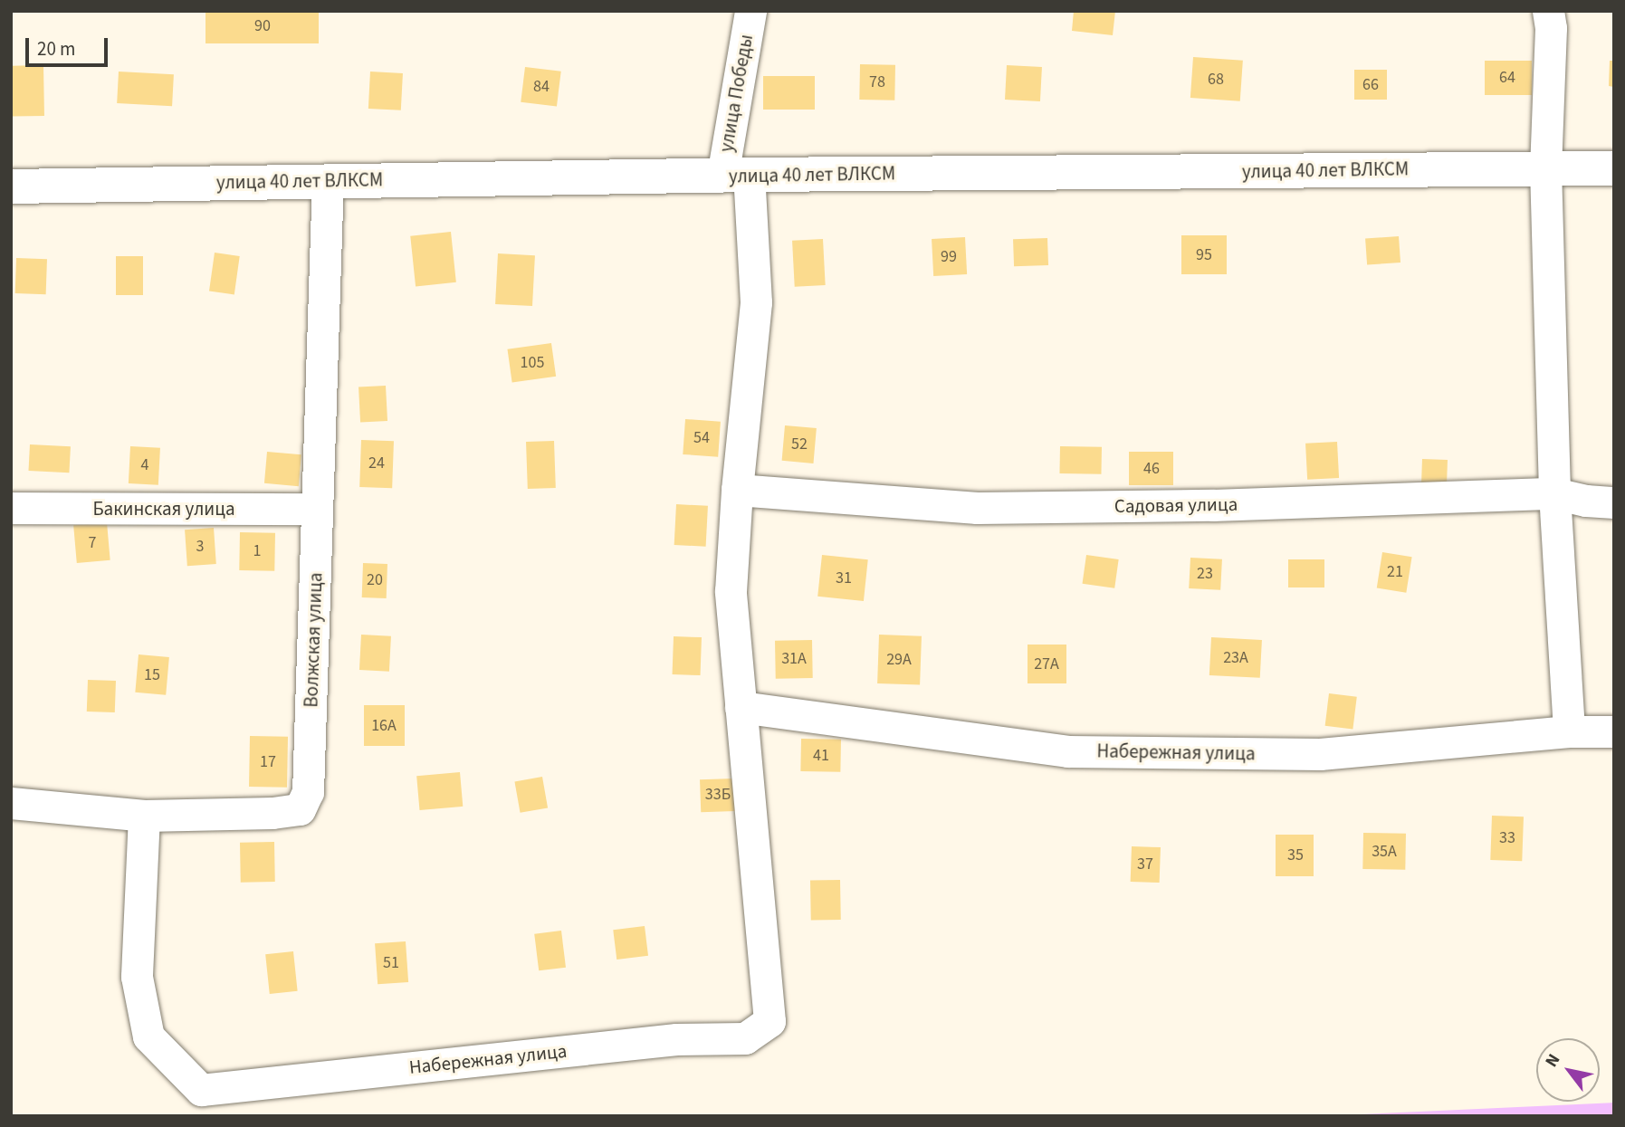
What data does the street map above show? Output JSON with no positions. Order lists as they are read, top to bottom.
{
  "streets": {
    "street": [
      "улица Победы",
      "улица 40 лет ВЛКСМ",
      "Садовая улица",
      "Бакинская улица",
      "Волжская улица",
      "Набережная улица"
    ]
  },
  "crossings": [
    ["улица Победы", "улица 40 лет ВЛКСМ"],
    ["улица Победы", "Садовая улица"],
    ["улица Победы", "Набережная улица"],
    ["улица 40 лет ВЛКСМ", "Волжская улица"],
    ["Бакинская улица", "Волжская улица"],
    ["Волжская улица", "Набережная улица"]
  ],
  "house_numbers": [
    "90",
    "64",
    "68",
    "78",
    "66",
    "84",
    "95",
    "99",
    "105",
    "54",
    "52",
    "24",
    "4",
    "46",
    "7",
    "3",
    "1",
    "21",
    "23",
    "31",
    "20",
    "23А",
    "31А",
    "29А",
    "27А",
    "15",
    "16А",
    "41",
    "17",
    "33Б",
    "33",
    "35А",
    "35",
    "37",
    "51"
  ],
  "scale_bar": "20 m",
  "north": "top left"
}
